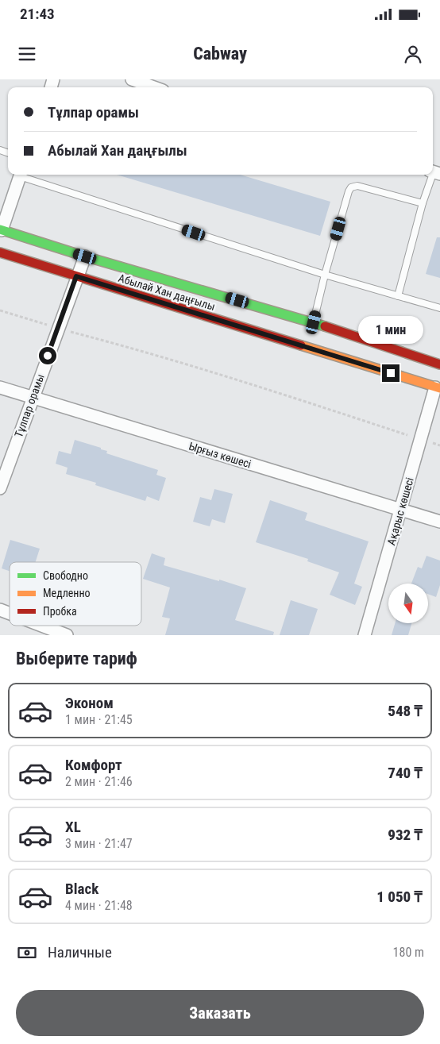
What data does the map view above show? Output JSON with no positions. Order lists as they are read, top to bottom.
{
  "streets": {
    "main road": ["Абылай Хан даңғылы"],
    "street": ["Тұлпар орамы", "Ырғыз көшесі", "Ақарыс көшесі"]
  },
  "crossings": [
    ["Абылай Хан даңғылы", "Тұлпар орамы"],
    ["Абылай Хан даңғылы", "Ақарыс көшесі"],
    ["Тұлпар орамы", "Ырғыз көшесі"],
    ["Ырғыз көшесі", "Ақарыс көшесі"]
  ],
  "legend": ["Свободно", "Медленно", "Пробка"],
  "north": "bottom",
  "page": {
    "status": "21:43",
    "header": "Cabway",
    "banner": ["Тұлпар орамы", "Абылай Хан даңғылы"],
    "bubble": "1 мин",
    "heading": "Выберите тариф",
    "list": [
      {
        "name": "Эконом",
        "note": "1 мин · 21:45",
        "value": "548 ₸"
      },
      {
        "name": "Комфорт",
        "note": "2 мин · 21:46",
        "value": "740 ₸"
      },
      {
        "name": "XL",
        "note": "3 мин · 21:47",
        "value": "932 ₸"
      },
      {
        "name": "Black",
        "note": "4 мин · 21:48",
        "value": "1 050 ₸"
      }
    ],
    "pay": ["Наличные", "180 m"],
    "buttons": "Заказать"
  }
}
